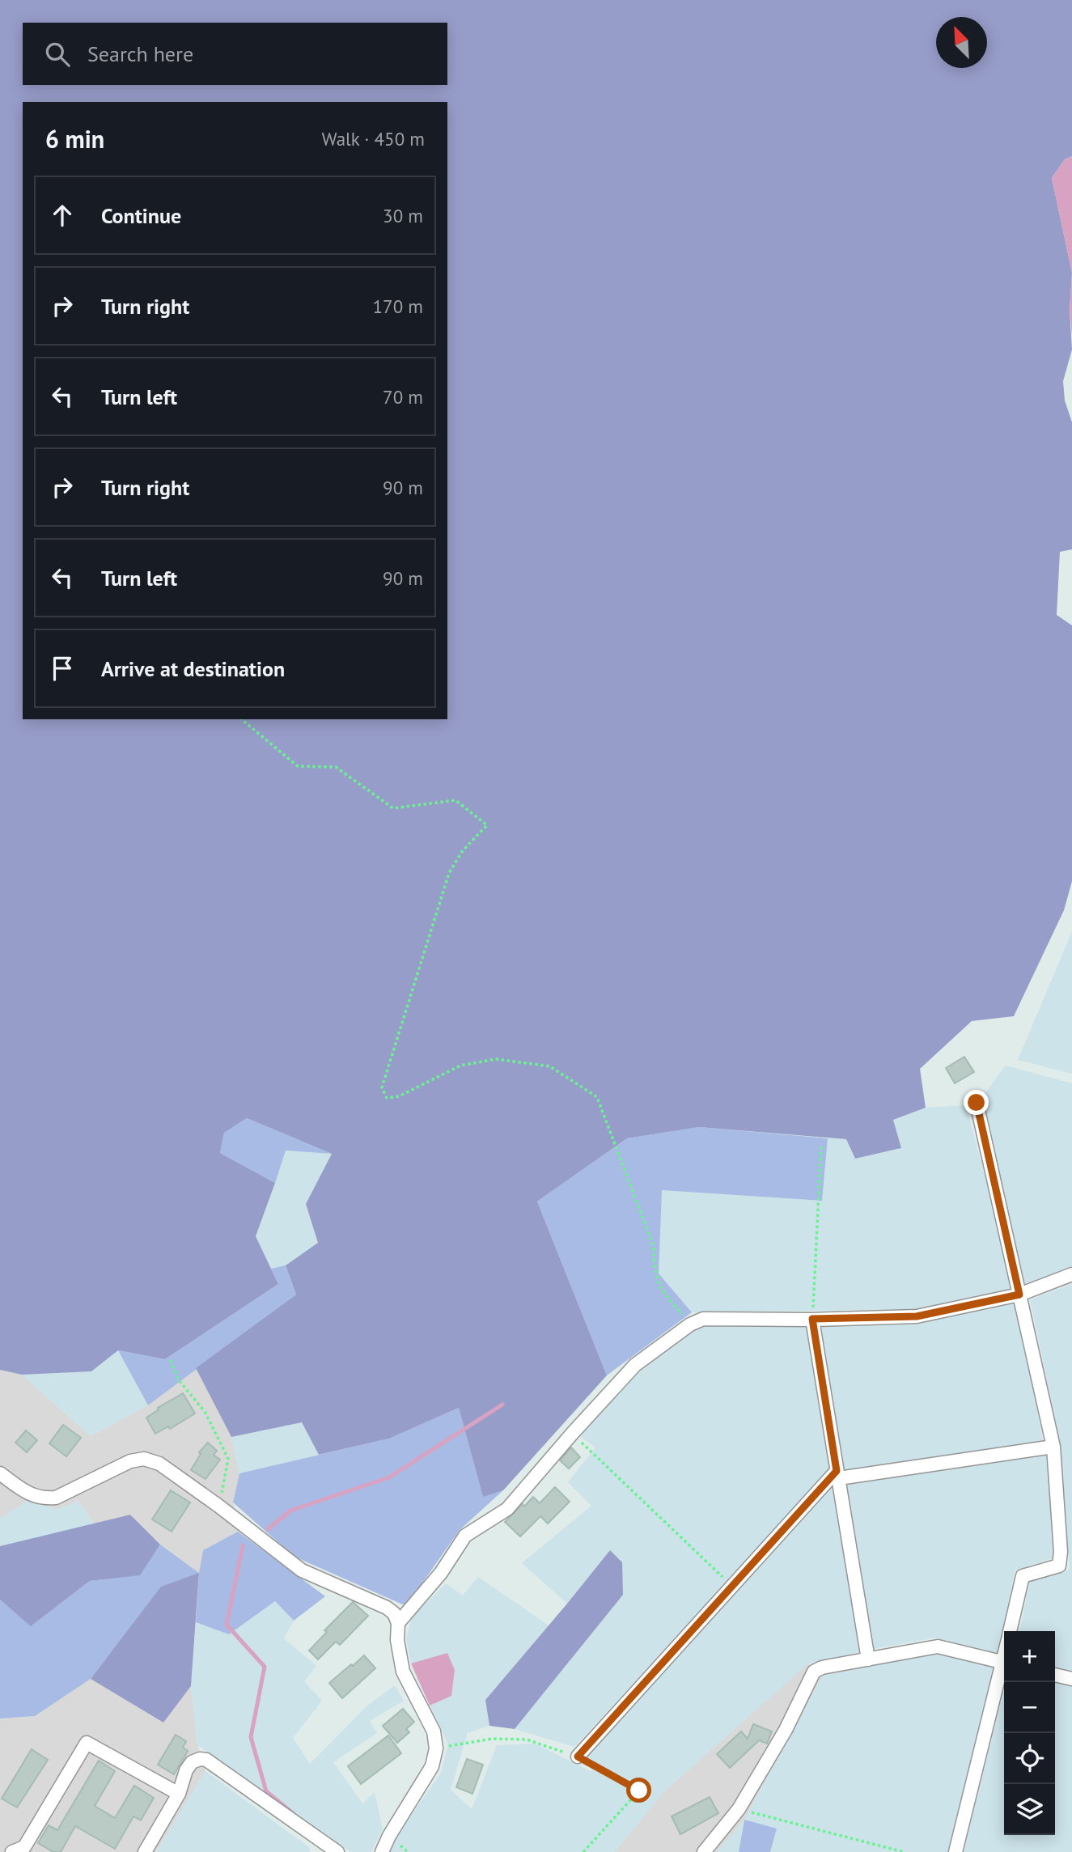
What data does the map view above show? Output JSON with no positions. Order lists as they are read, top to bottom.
{
  "north": "top left",
  "page": {
    "search": "Search here",
    "heading": ["6 min", "Walk · 450 m"],
    "list": [
      ["Continue", "30 m"],
      ["Turn right", "170 m"],
      ["Turn left", "70 m"],
      ["Turn right", "90 m"],
      ["Turn left", "90 m"],
      "Arrive at destination"
    ],
    "map_buttons": ["+", "−"]
  }
}
